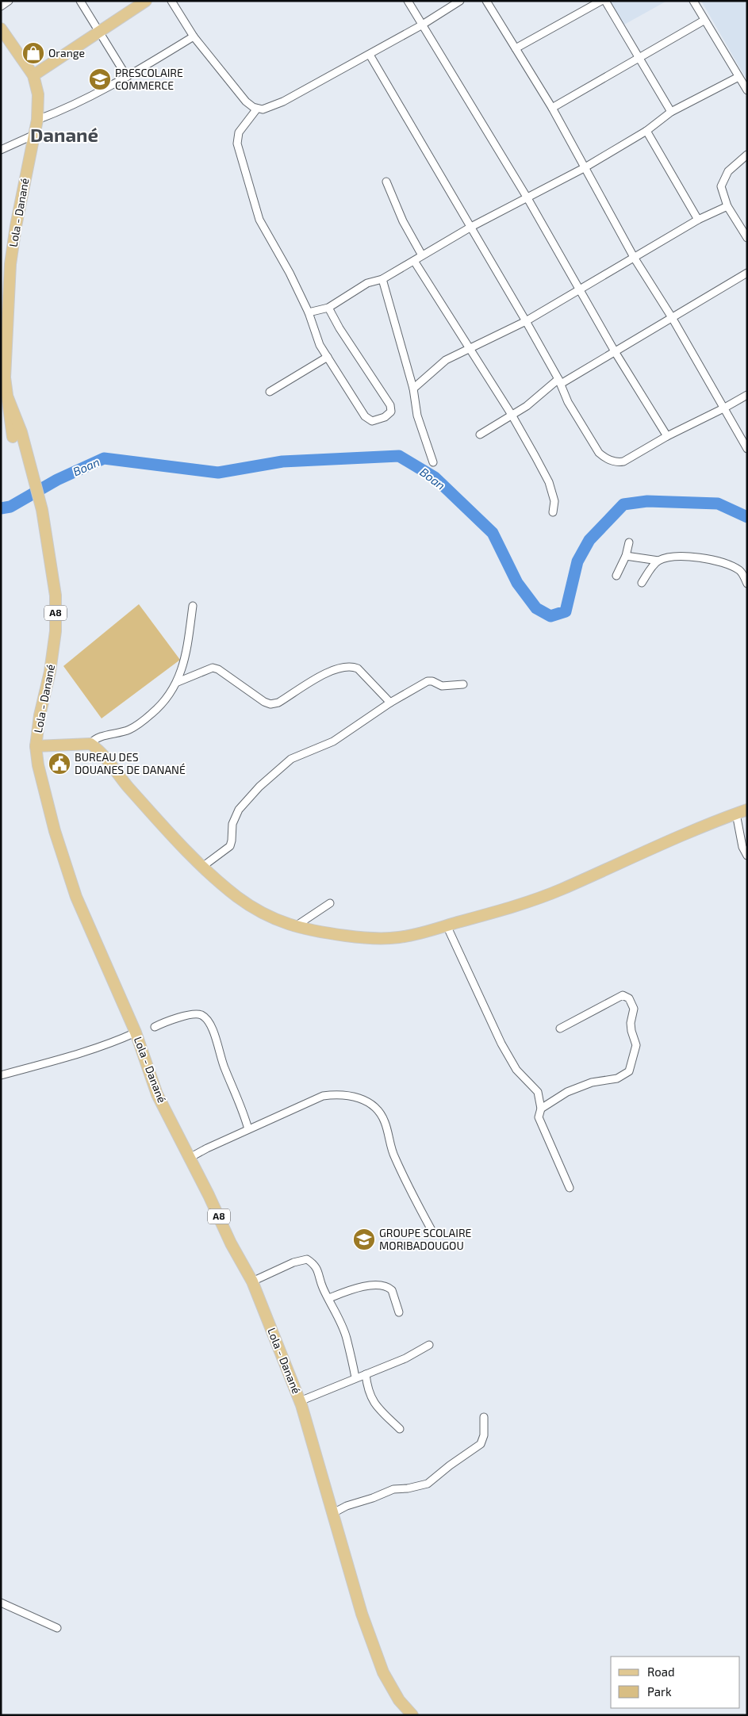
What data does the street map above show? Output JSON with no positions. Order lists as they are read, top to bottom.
{
  "streets": {
    "main road": ["Lola - Danané", "A8"]
  },
  "crossings": [
    ["Lola - Danané", "A8"]
  ],
  "districts": ["Danané"],
  "water": ["Boan"],
  "places": {
    "shop": ["Orange"],
    "school or university": ["PRESCOLAIRE COMMERCE", "GROUPE SCOLAIRE MORIBADOUGOU"],
    "public building": ["BUREAU DES DOUANES DE DANANÉ"]
  },
  "legend": ["Road", "Park"]
}
